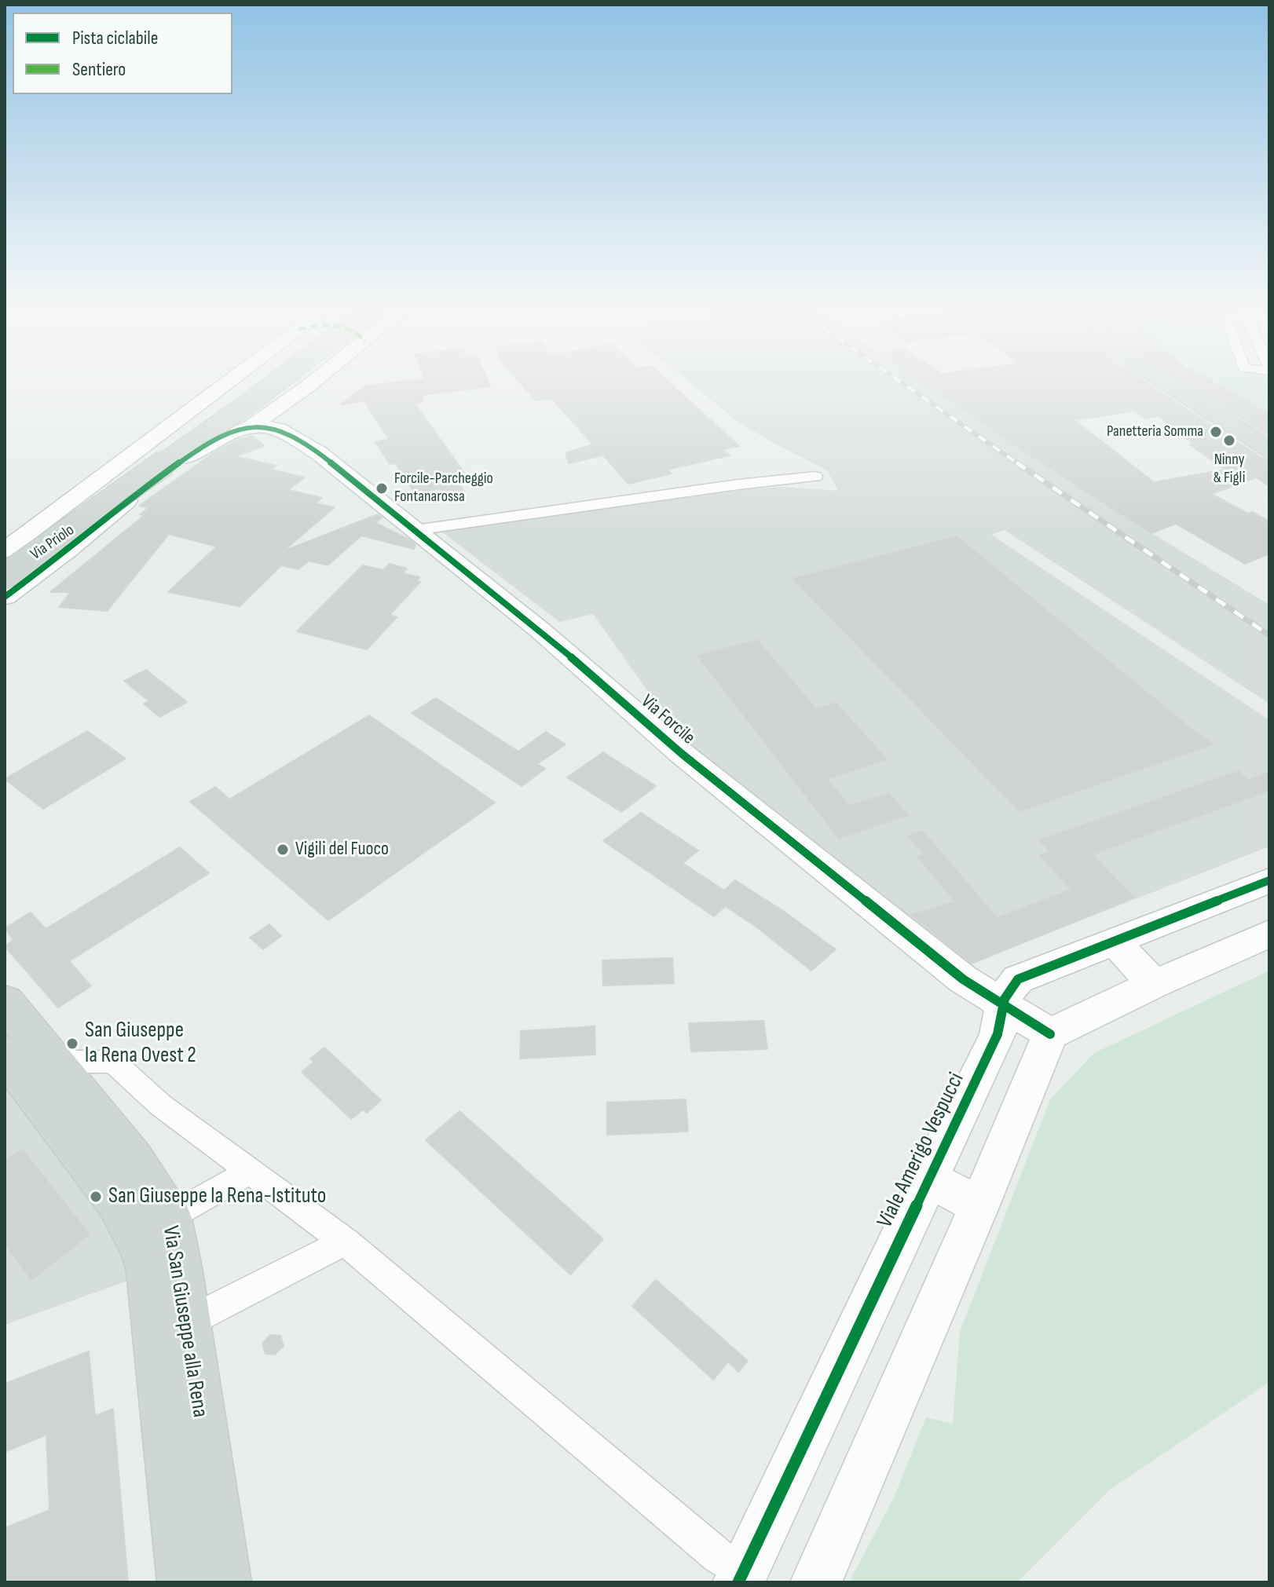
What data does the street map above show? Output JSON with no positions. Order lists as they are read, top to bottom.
{
  "streets": {
    "main road": ["Via Priolo", "Via San Giuseppe alla Rena"],
    "street": ["Via Forcile", "Viale Amerigo Vespucci"]
  },
  "crossings": [
    ["Via Forcile", "Viale Amerigo Vespucci"]
  ],
  "places": [
    "Panetteria Somma",
    "Ninny & Figli",
    "Forcile-Parcheggio Fontanarossa",
    "Vigili del Fuoco",
    "San Giuseppe la Rena Ovest 2",
    "San Giuseppe la Rena-Istituto"
  ],
  "legend": ["Pista ciclabile", "Sentiero"]
}
